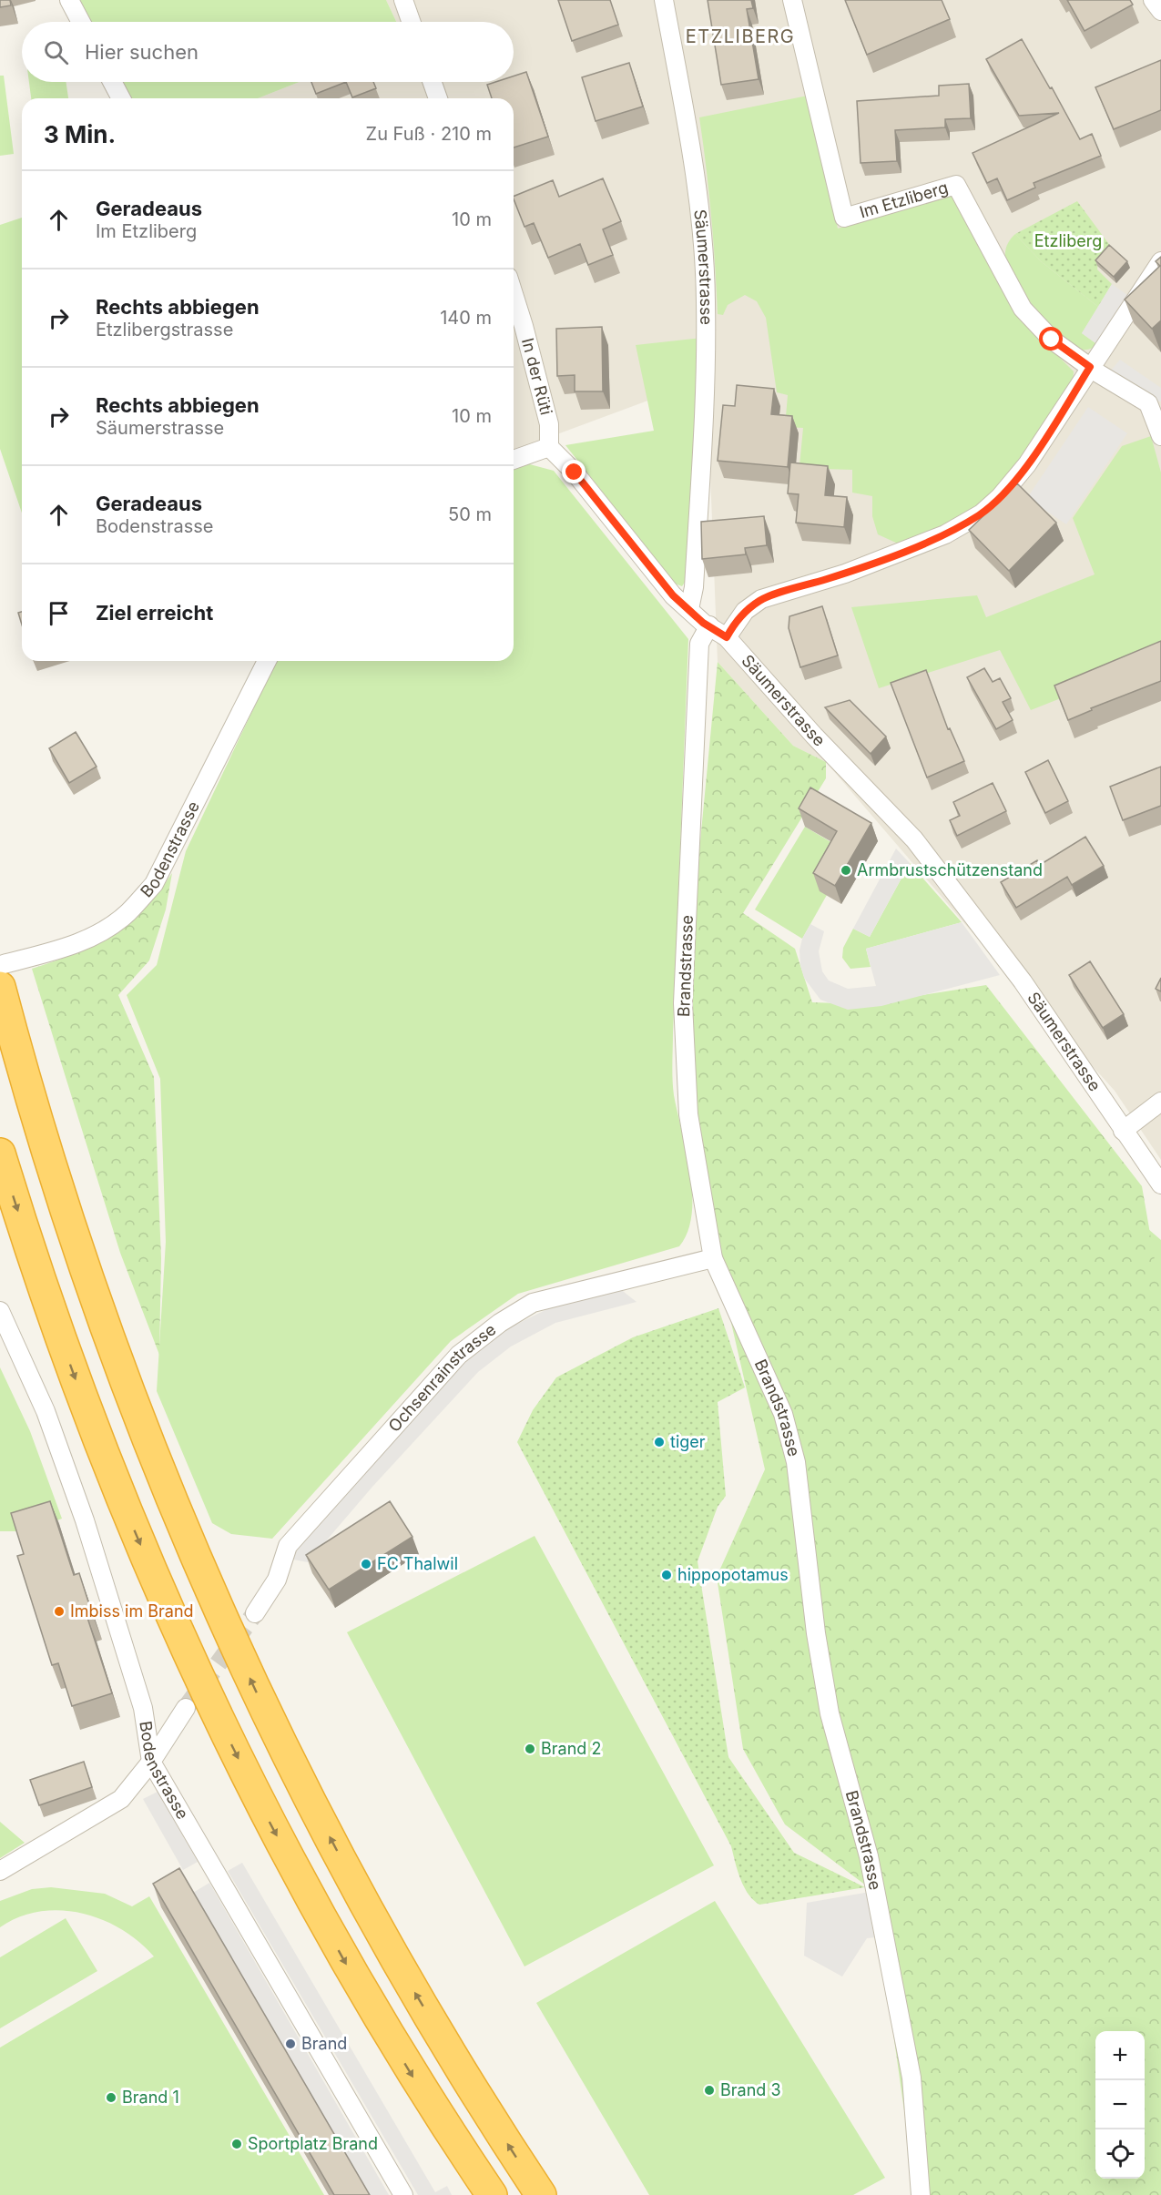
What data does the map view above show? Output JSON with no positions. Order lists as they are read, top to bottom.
{
  "streets": {
    "street": [
      "Im Etzliberg",
      "Säumerstrasse",
      "In der Rüti",
      "Bodenstrasse",
      "Brandstrasse",
      "Ochsenrainstrasse"
    ]
  },
  "crossings": [
    ["Säumerstrasse", "Brandstrasse"],
    ["Brandstrasse", "Ochsenrainstrasse"]
  ],
  "districts": ["ETZLIBERG"],
  "parks": ["Etzliberg"],
  "places": [
    "Armbrustschützenstand",
    "tiger",
    "FC Thalwil",
    "hippopotamus",
    "Imbiss im Brand",
    "Brand 2",
    "Brand",
    "Brand 3",
    "Brand 1",
    "Sportplatz Brand"
  ],
  "page": {
    "search": "Hier suchen",
    "heading": ["3 Min.", "Zu Fuß · 210 m"],
    "list": [
      ["Geradeaus", "Im Etzliberg", "10 m"],
      ["Rechts abbiegen", "Etzlibergstrasse", "140 m"],
      ["Rechts abbiegen", "Säumerstrasse", "10 m"],
      ["Geradeaus", "Bodenstrasse", "50 m"],
      "Ziel erreicht"
    ],
    "map_buttons": ["+", "−"]
  }
}
